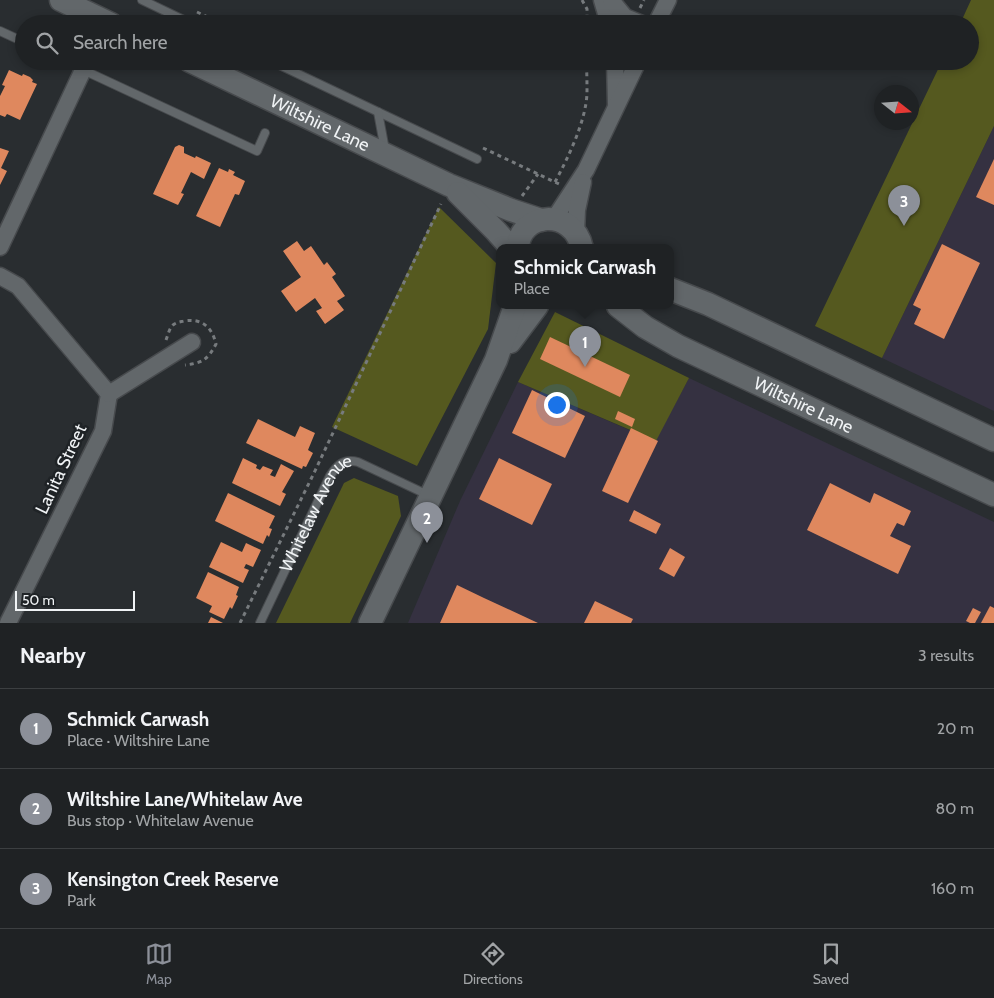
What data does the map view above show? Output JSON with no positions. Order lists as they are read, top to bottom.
{
  "streets": {
    "main road": ["Wiltshire Lane"],
    "street": ["Lanita Street"],
    "lane": ["Whitelaw Avenue"]
  },
  "scale_bar": "50 m",
  "north": "right",
  "page": {
    "search": "Search here",
    "pins": ["3", "1", "2"],
    "popup": ["Schmick Carwash", "Place"],
    "scale": "50 m",
    "heading": ["Nearby", "3 results"],
    "list": [
      {
        "mark": "1",
        "name": "Schmick Carwash",
        "note": "Place · Wiltshire Lane",
        "value": "20 m"
      },
      {
        "mark": "2",
        "name": "Wiltshire Lane/Whitelaw Ave",
        "note": "Bus stop · Whitelaw Avenue",
        "value": "80 m"
      },
      {
        "mark": "3",
        "name": "Kensington Creek Reserve",
        "note": "Park",
        "value": "160 m"
      }
    ],
    "nav": ["Map", "Directions", "Saved"]
  }
}
